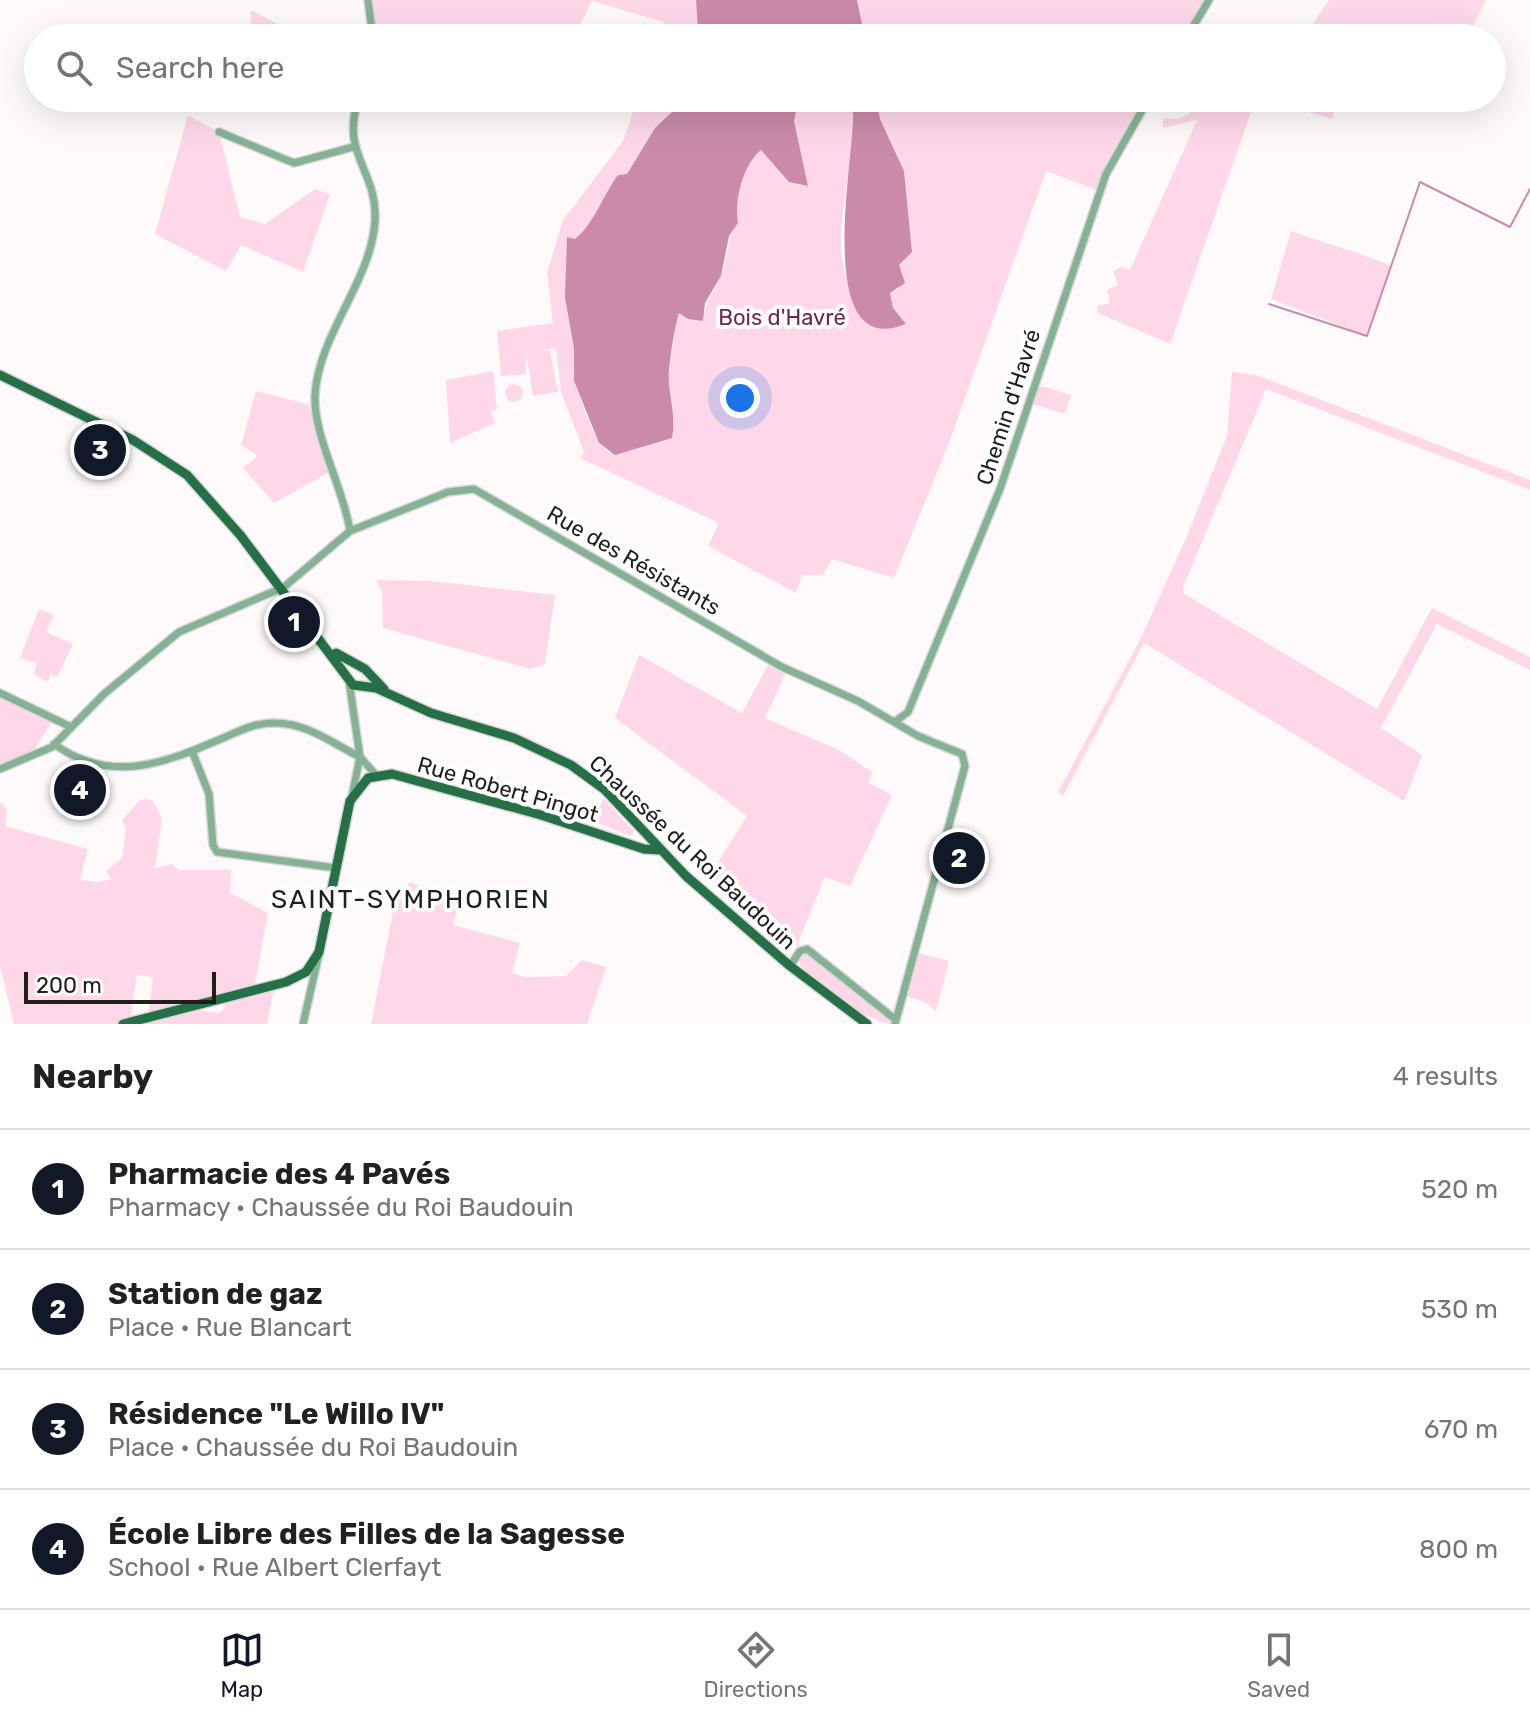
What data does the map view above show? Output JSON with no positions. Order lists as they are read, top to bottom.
{
  "streets": {
    "main road": ["Rue Robert Pingot", "Chaussée du Roi Baudouin"],
    "street": ["Chemin d'Havré", "Rue des Résistants"]
  },
  "crossings": [
    ["Chemin d'Havré", "Rue des Résistants"],
    ["Rue des Résistants", "Chaussée du Roi Baudouin"],
    ["Rue Robert Pingot", "Chaussée du Roi Baudouin"]
  ],
  "districts": ["SAINT-SYMPHORIEN"],
  "parks": ["Bois d'Havré"],
  "scale_bar": "200 m",
  "page": {
    "search": "Search here",
    "pins": [
      "3",
      "1",
      "4",
      "2"
    ],
    "scale": "200 m",
    "heading": ["Nearby", "4 results"],
    "list": [
      {
        "mark": "1",
        "name": "Pharmacie des 4 Pavés",
        "note": "Pharmacy · Chaussée du Roi Baudouin",
        "value": "520 m"
      },
      {
        "mark": "2",
        "name": "Station de gaz",
        "note": "Place · Rue Blancart",
        "value": "530 m"
      },
      {
        "mark": "3",
        "name": "Résidence \"Le Willo IV\"",
        "note": "Place · Chaussée du Roi Baudouin",
        "value": "670 m"
      },
      {
        "mark": "4",
        "name": "École Libre des Filles de la Sagesse",
        "note": "School · Rue Albert Clerfayt",
        "value": "800 m"
      }
    ],
    "nav": ["Map", "Directions", "Saved"]
  }
}
